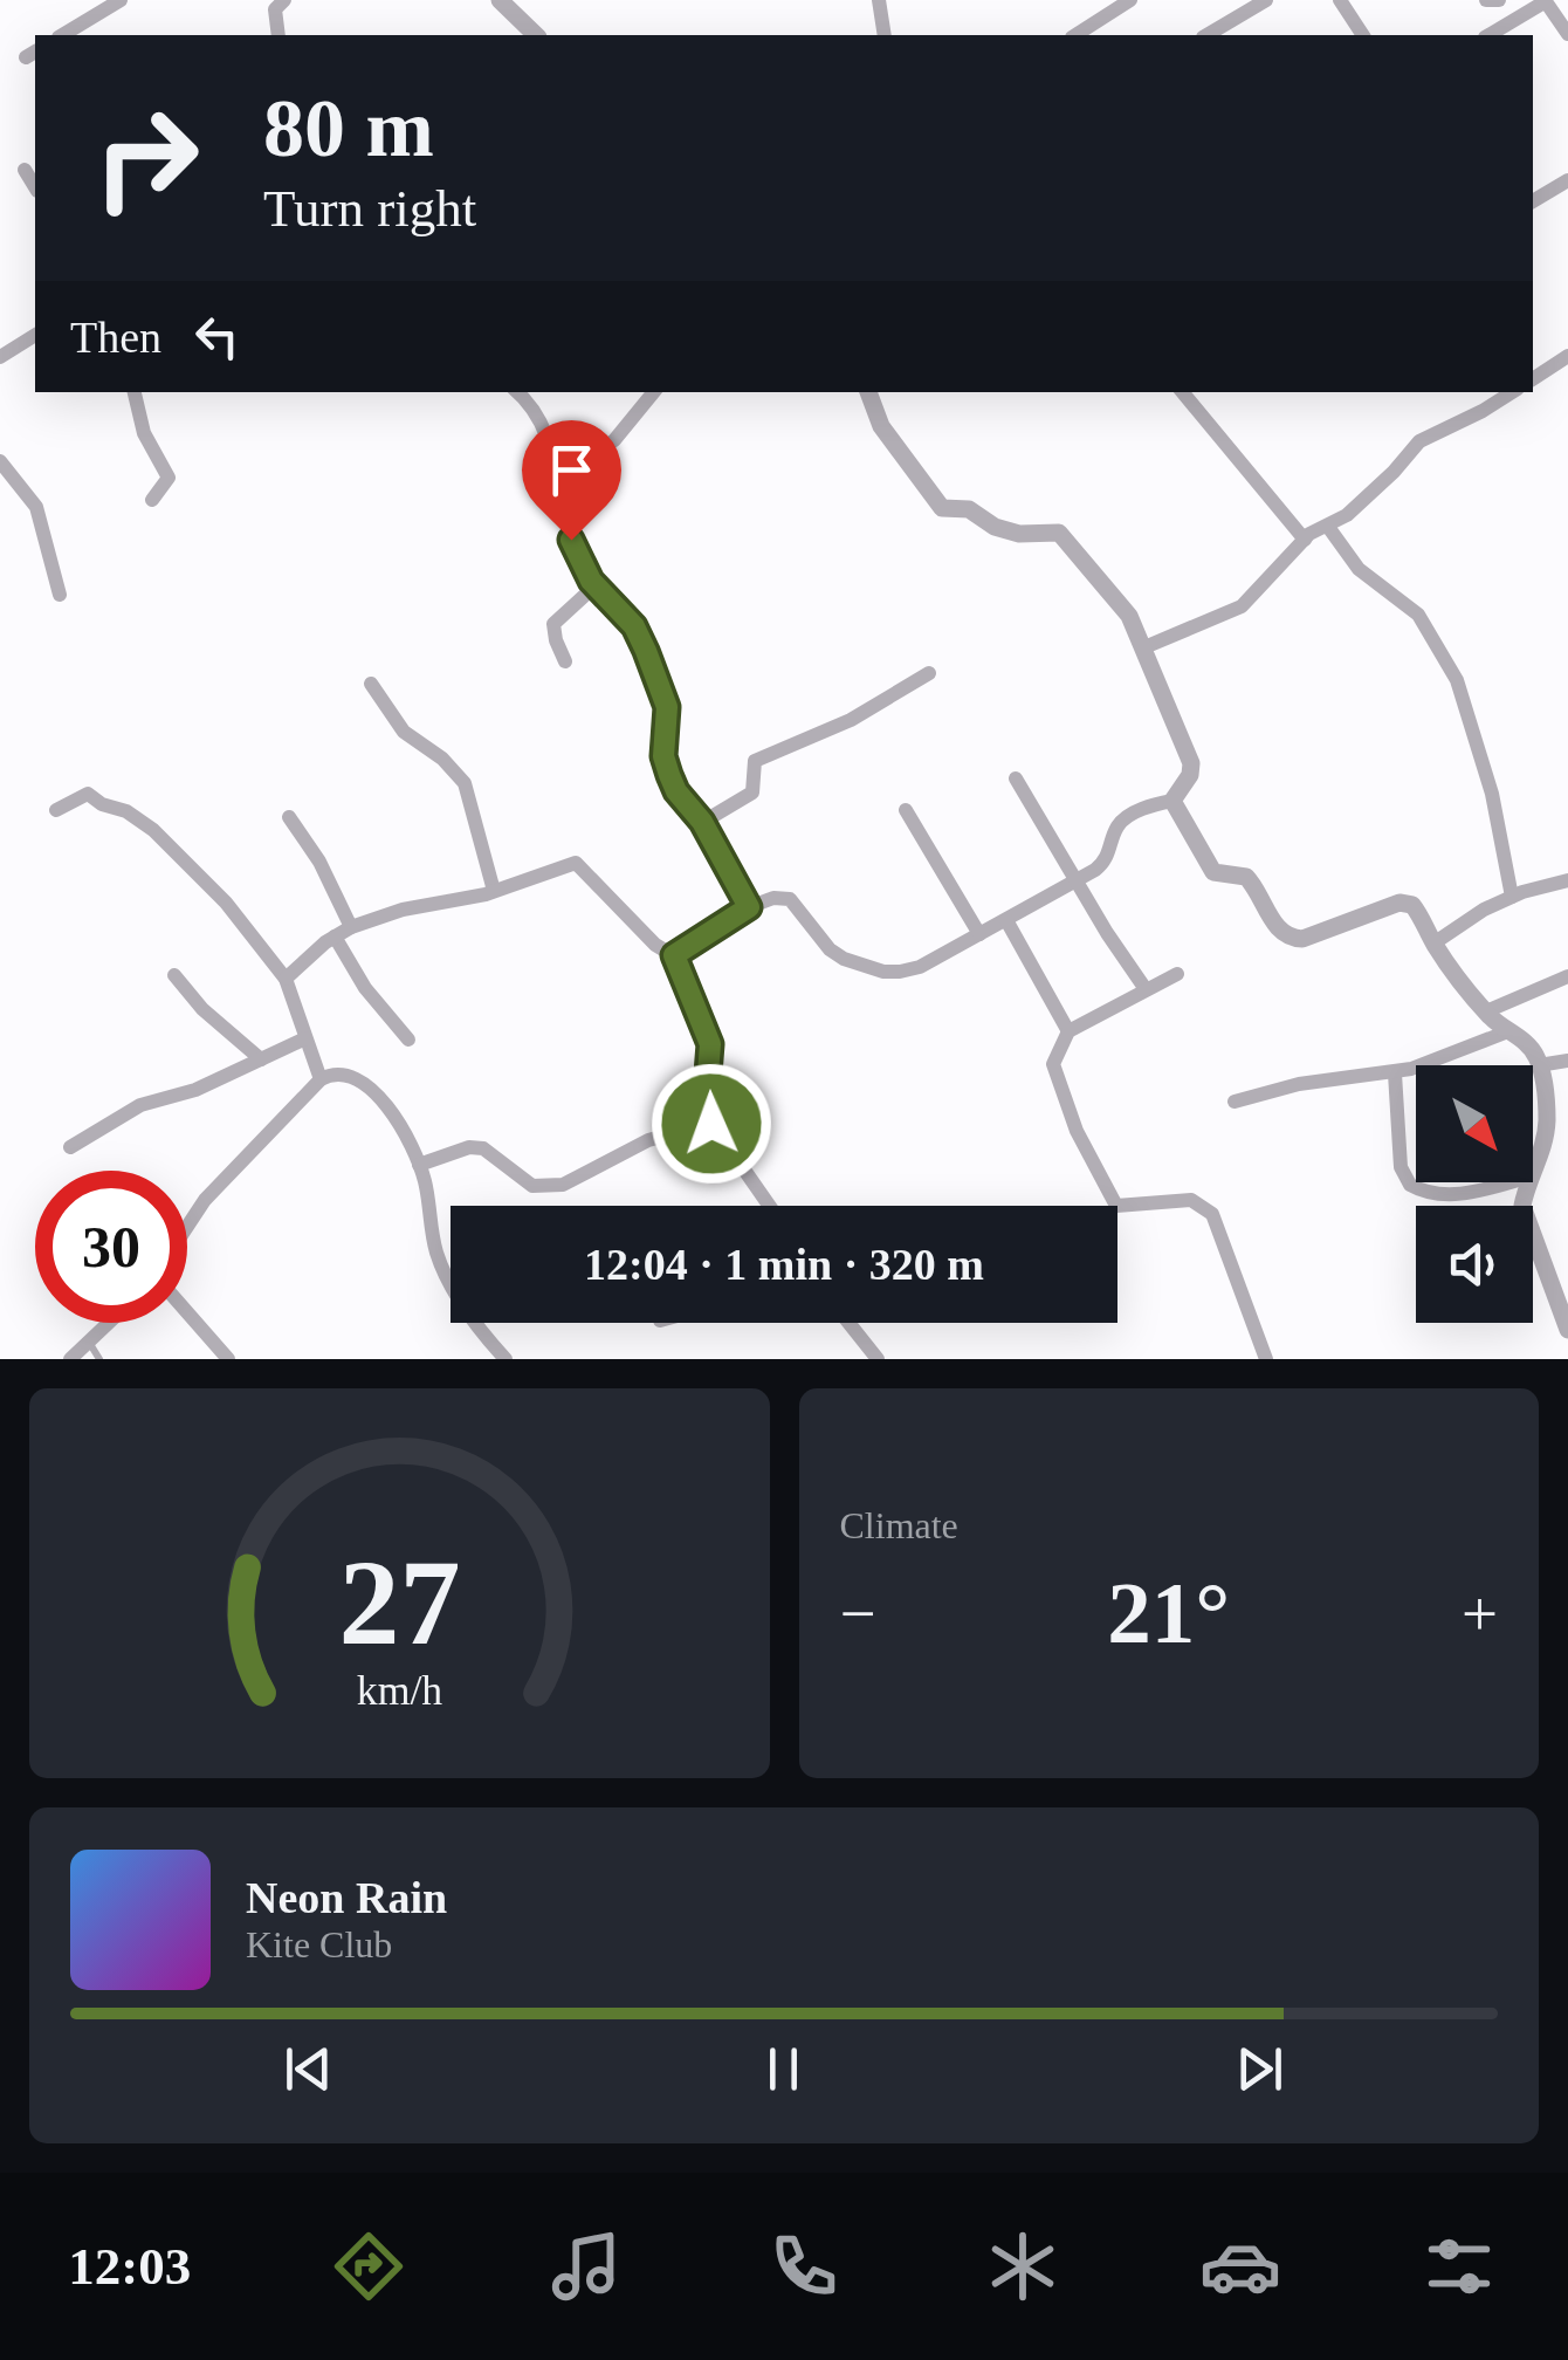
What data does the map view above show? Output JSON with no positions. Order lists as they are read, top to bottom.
{
  "north": "bottom right",
  "page": {
    "turn": ["80 m", "Turn right"],
    "then": "Then",
    "limit": "30",
    "trip": "12:04 · 1 min · 320 m",
    "tile": "Climate",
    "heat": ["−", "21°", "+"],
    "song": ["Neon Rain", "Kite Club"],
    "tabs": "12:03",
    "gauge": ["27", "km/h"]
  }
}
